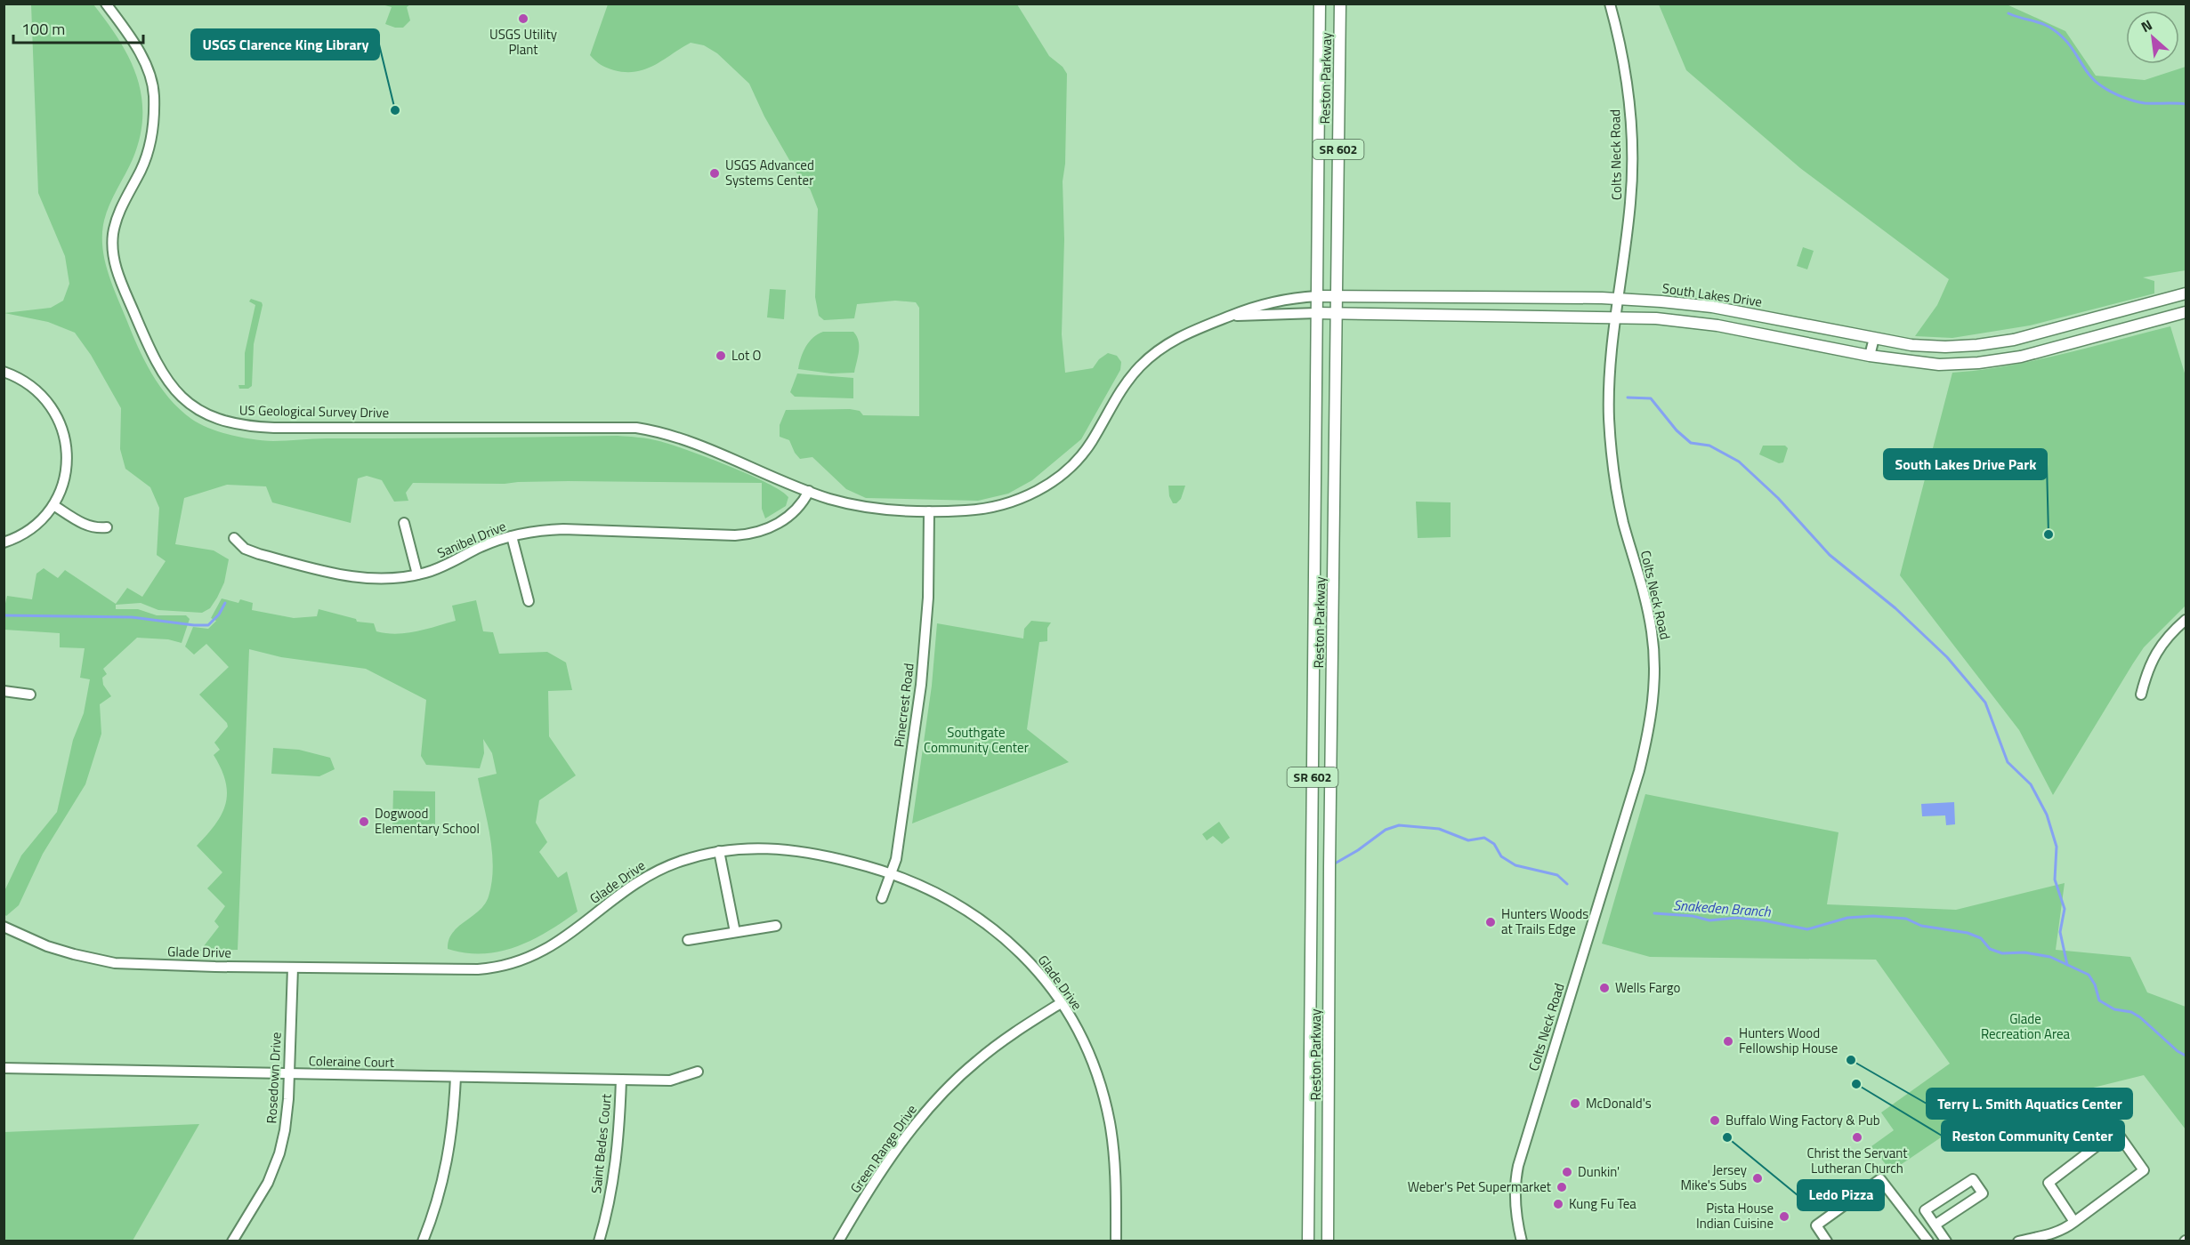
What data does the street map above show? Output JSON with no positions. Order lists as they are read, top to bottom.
{
  "streets": {
    "main road": ["Reston Parkway", "SR 602", "South Lakes Drive"],
    "street": [
      "Colts Neck Road",
      "US Geological Survey Drive",
      "Sanibel Drive",
      "Pinecrest Road",
      "Glade Drive",
      "Coleraine Court",
      "Rosedown Drive",
      "Saint Bedes Court",
      "Green Range Drive"
    ]
  },
  "crossings": [
    ["Reston Parkway", "South Lakes Drive"],
    ["Colts Neck Road", "South Lakes Drive"],
    ["South Lakes Drive", "US Geological Survey Drive"],
    ["South Lakes Drive", "Sanibel Drive"],
    ["South Lakes Drive", "Pinecrest Road"],
    ["US Geological Survey Drive", "Sanibel Drive"],
    ["Pinecrest Road", "Glade Drive"],
    ["Glade Drive", "Rosedown Drive"],
    ["Glade Drive", "Green Range Drive"],
    ["Coleraine Court", "Rosedown Drive"],
    ["Coleraine Court", "Saint Bedes Court"]
  ],
  "water": ["Snakeden Branch"],
  "parks": ["Southgate Community Center", "Glade Recreation Area"],
  "places": [
    "USGS Utility Plant",
    "USGS Clarence King Library",
    "USGS Advanced Systems Center",
    "Lot O",
    "South Lakes Drive Park",
    "Dogwood Elementary School",
    "Hunters Woods at Trails Edge",
    "Wells Fargo",
    "Hunters Wood Fellowship House",
    "Terry L. Smith Aquatics Center",
    "Reston Community Center",
    "McDonald's",
    "Buffalo Wing Factory & Pub",
    "Ledo Pizza",
    "Christ the Servant Lutheran Church",
    "Dunkin'",
    "Jersey Mike's Subs",
    "Weber's Pet Supermarket",
    "Kung Fu Tea",
    "Pista House Indian Cuisine"
  ],
  "scale_bar": "100 m",
  "north": "top left"
}
